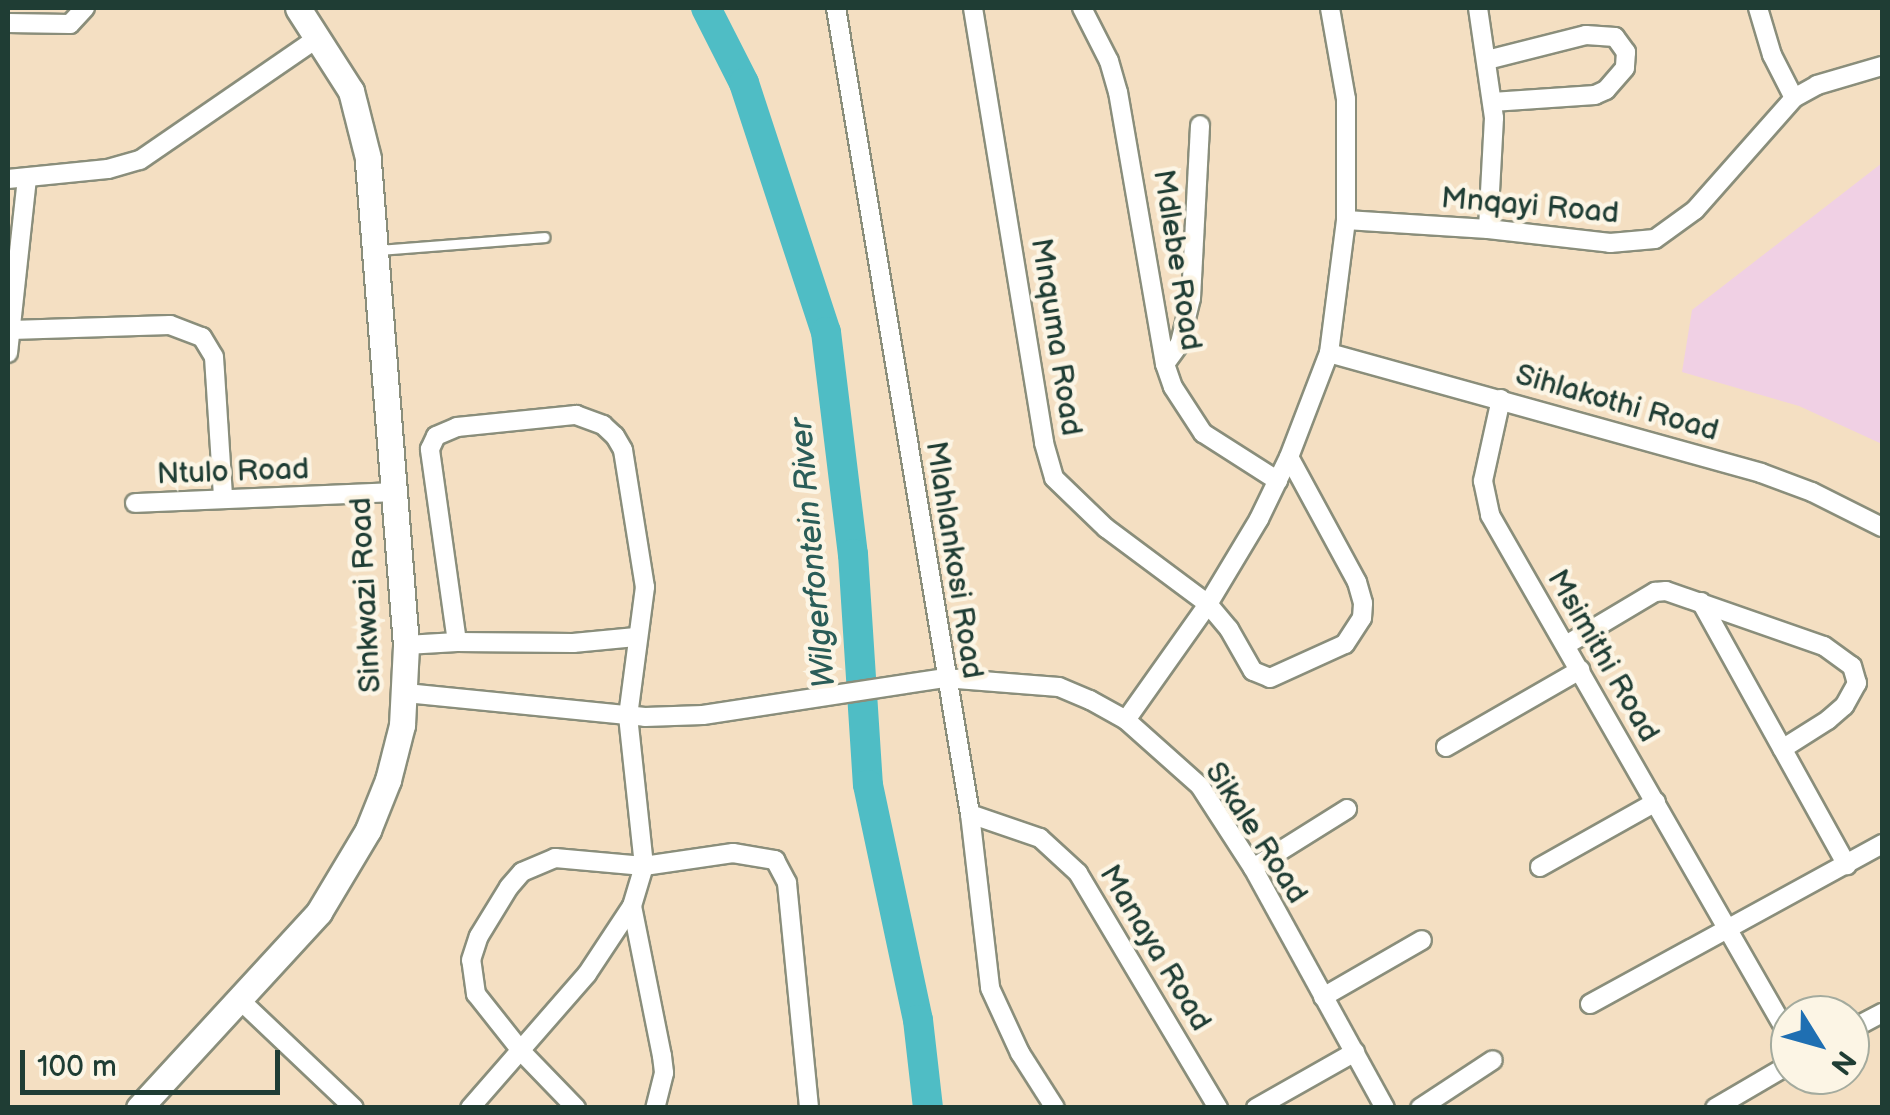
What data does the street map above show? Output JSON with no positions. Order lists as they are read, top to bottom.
{
  "streets": {
    "street": [
      "Mnqayi Road",
      "Mdlebe Road",
      "Mnquma Road",
      "Sihlakothi Road",
      "Ntulo Road",
      "Mlahlankosi Road",
      "Sinkwazi Road",
      "Msimithi Road",
      "Sikale Road",
      "Manaya Road"
    ]
  },
  "crossings": [
    ["Sihlakothi Road", "Msimithi Road"],
    ["Ntulo Road", "Sinkwazi Road"],
    ["Mlahlankosi Road", "Sikale Road"],
    ["Mlahlankosi Road", "Manaya Road"],
    ["Sinkwazi Road", "Sikale Road"]
  ],
  "water": ["Wilgerfontein River"],
  "scale_bar": "100 m",
  "north": "bottom right"
}
